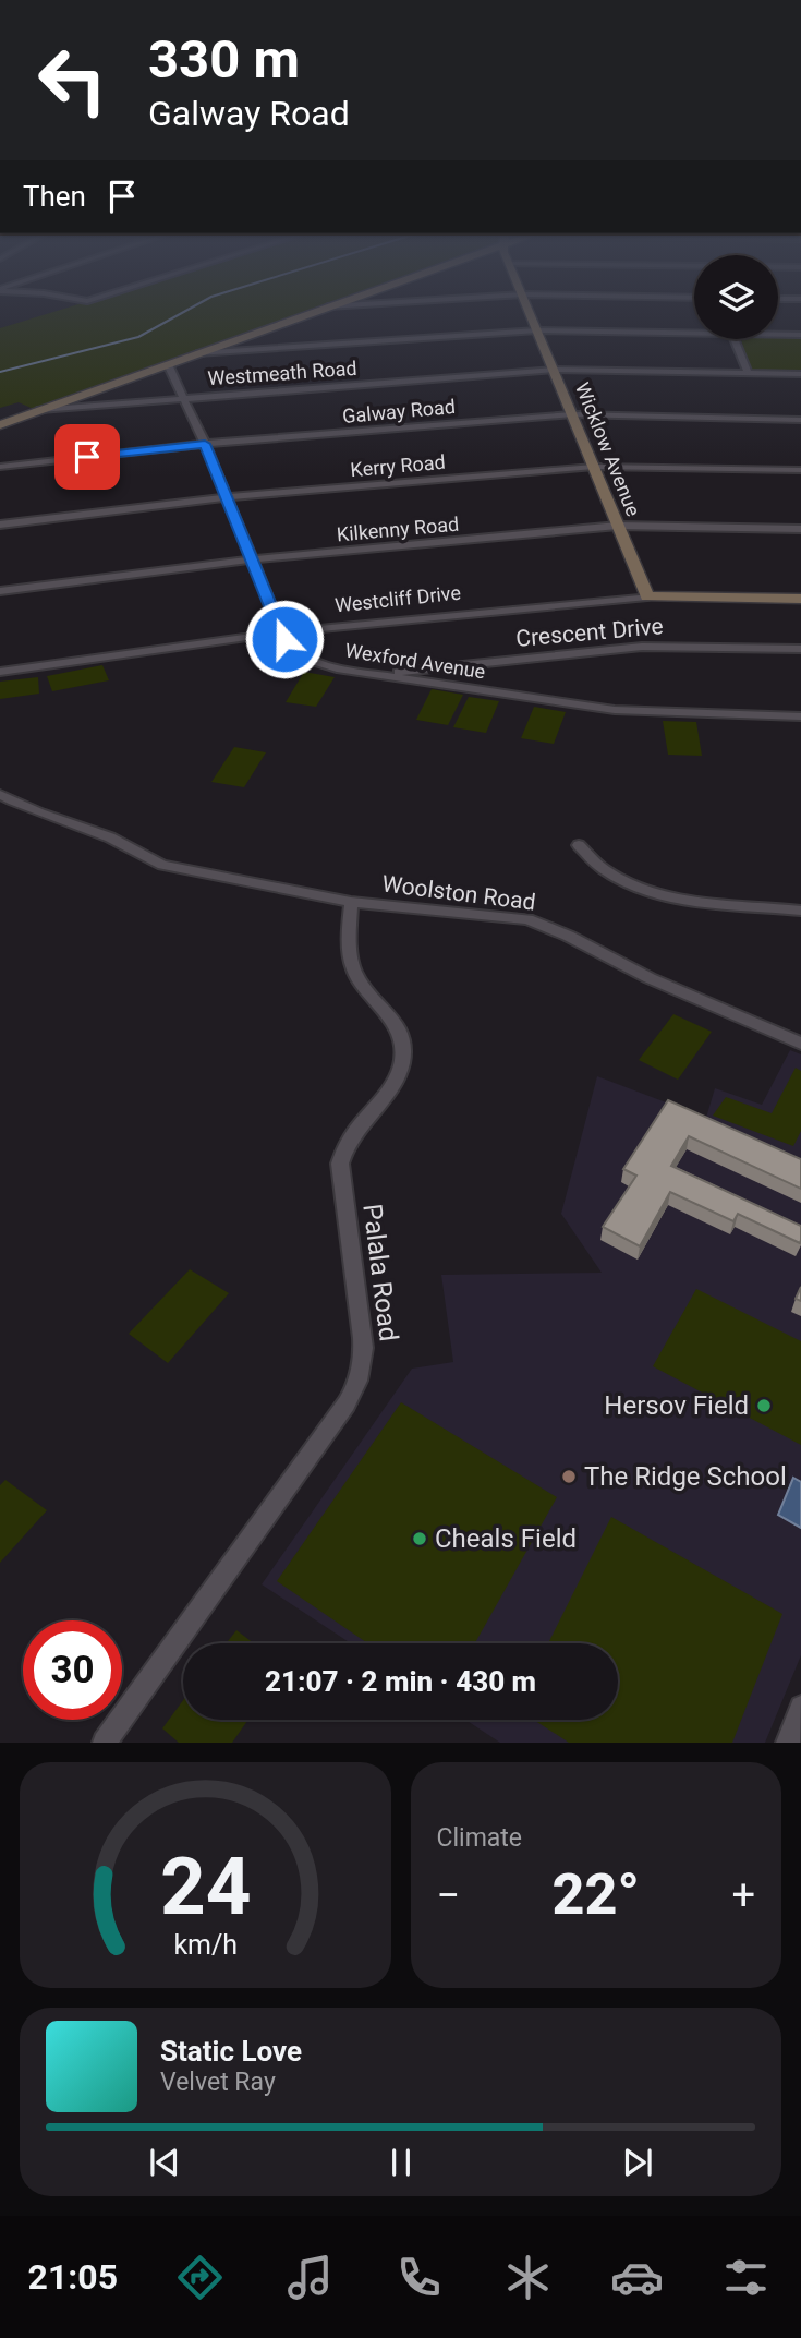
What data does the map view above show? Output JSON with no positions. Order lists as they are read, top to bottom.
{
  "streets": {
    "street": [
      "Westmeath Road",
      "Galway Road",
      "Wicklow Avenue",
      "Kerry Road",
      "Kilkenny Road",
      "Westcliff Drive",
      "Crescent Drive",
      "Wexford Avenue",
      "Woolston Road",
      "Palala Road"
    ]
  },
  "crossings": [
    ["Westmeath Road", "Wicklow Avenue"],
    ["Westmeath Road", "Wexford Avenue"],
    ["Galway Road", "Wicklow Avenue"],
    ["Galway Road", "Wexford Avenue"],
    ["Wicklow Avenue", "Kerry Road"],
    ["Wicklow Avenue", "Kilkenny Road"],
    ["Wicklow Avenue", "Westcliff Drive"],
    ["Kerry Road", "Wexford Avenue"],
    ["Kilkenny Road", "Wexford Avenue"],
    ["Westcliff Drive", "Wexford Avenue"],
    ["Crescent Drive", "Wexford Avenue"],
    ["Woolston Road", "Palala Road"]
  ],
  "places": ["Hersov Field", "The Ridge School", "Cheals Field"],
  "page": {
    "turn": ["330 m", "Galway Road"],
    "then": "Then",
    "limit": "30",
    "trip": "21:07 · 2 min · 430 m",
    "tile": "Climate",
    "heat": ["−", "22°", "+"],
    "song": ["Static Love", "Velvet Ray"],
    "tabs": "21:05",
    "gauge": ["24", "km/h"]
  }
}
